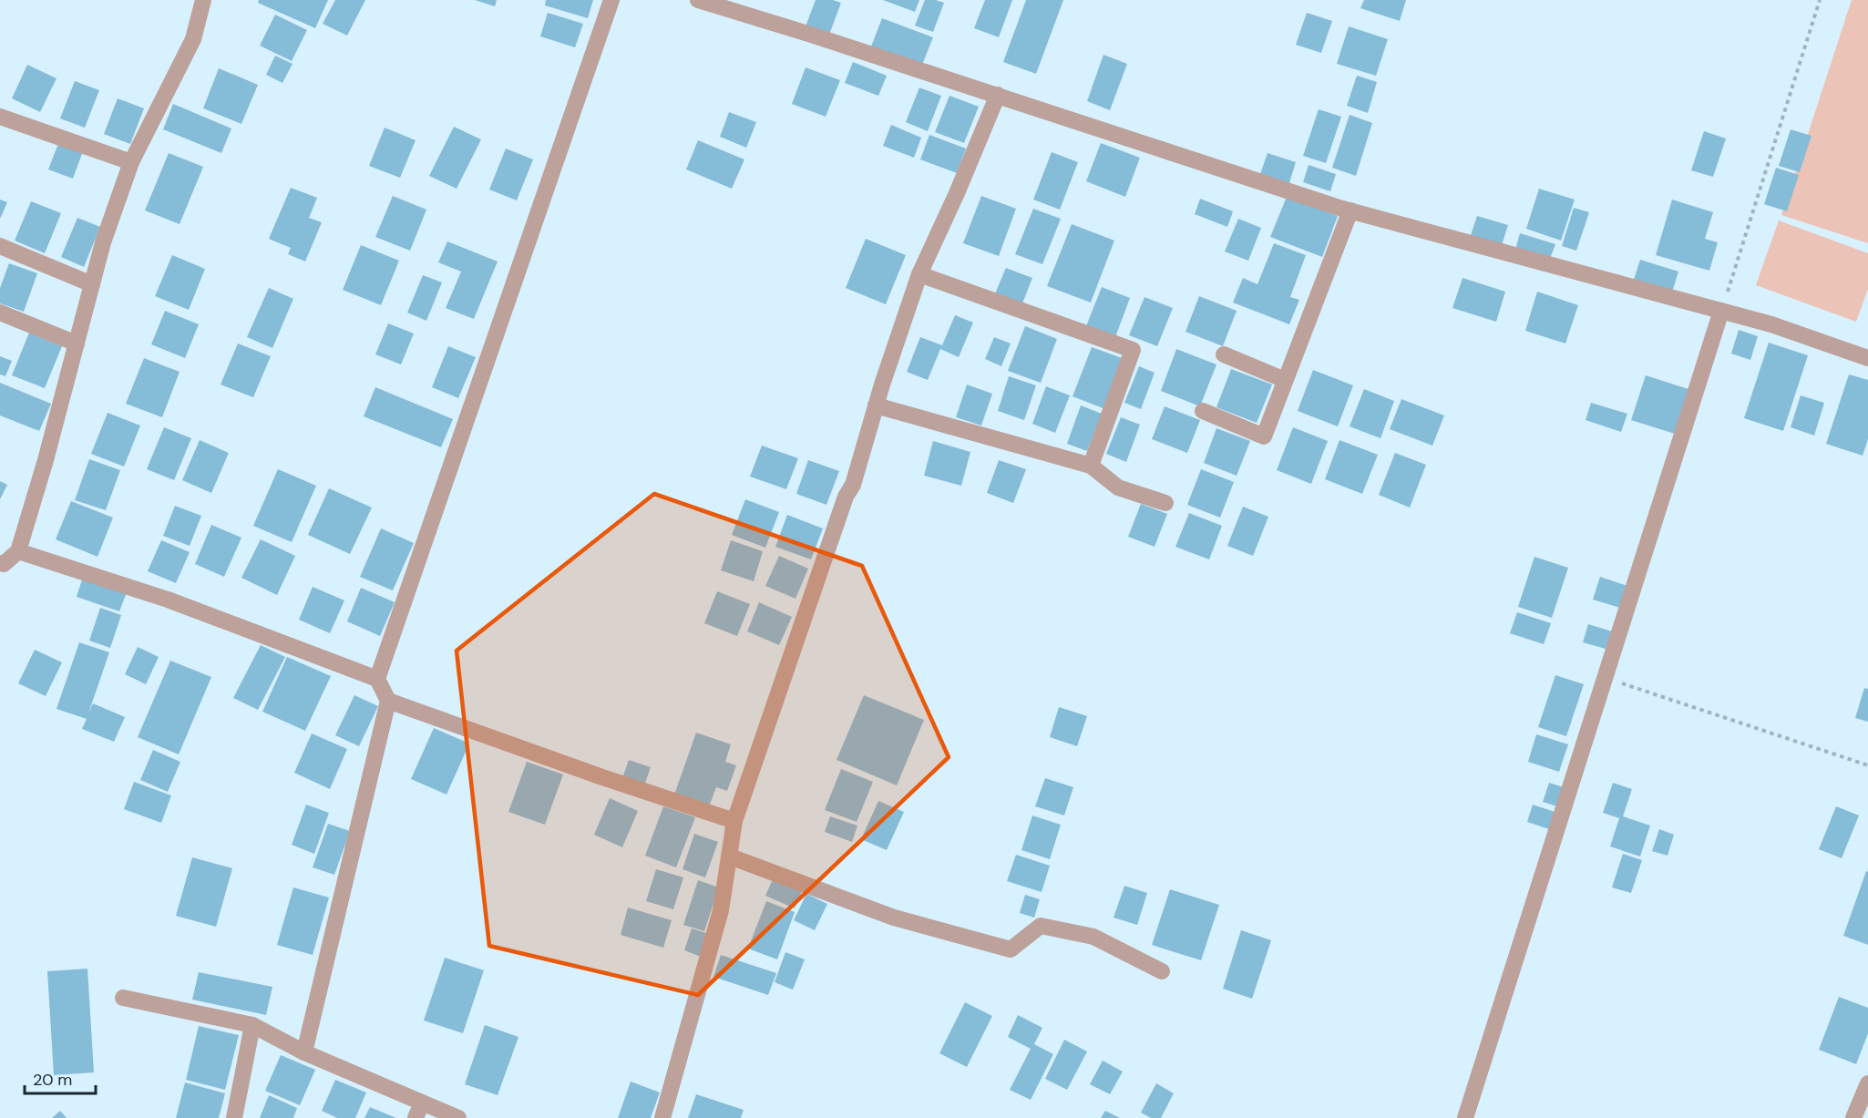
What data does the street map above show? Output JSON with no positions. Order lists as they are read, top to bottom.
{
  "scale_bar": "20 m"
}
